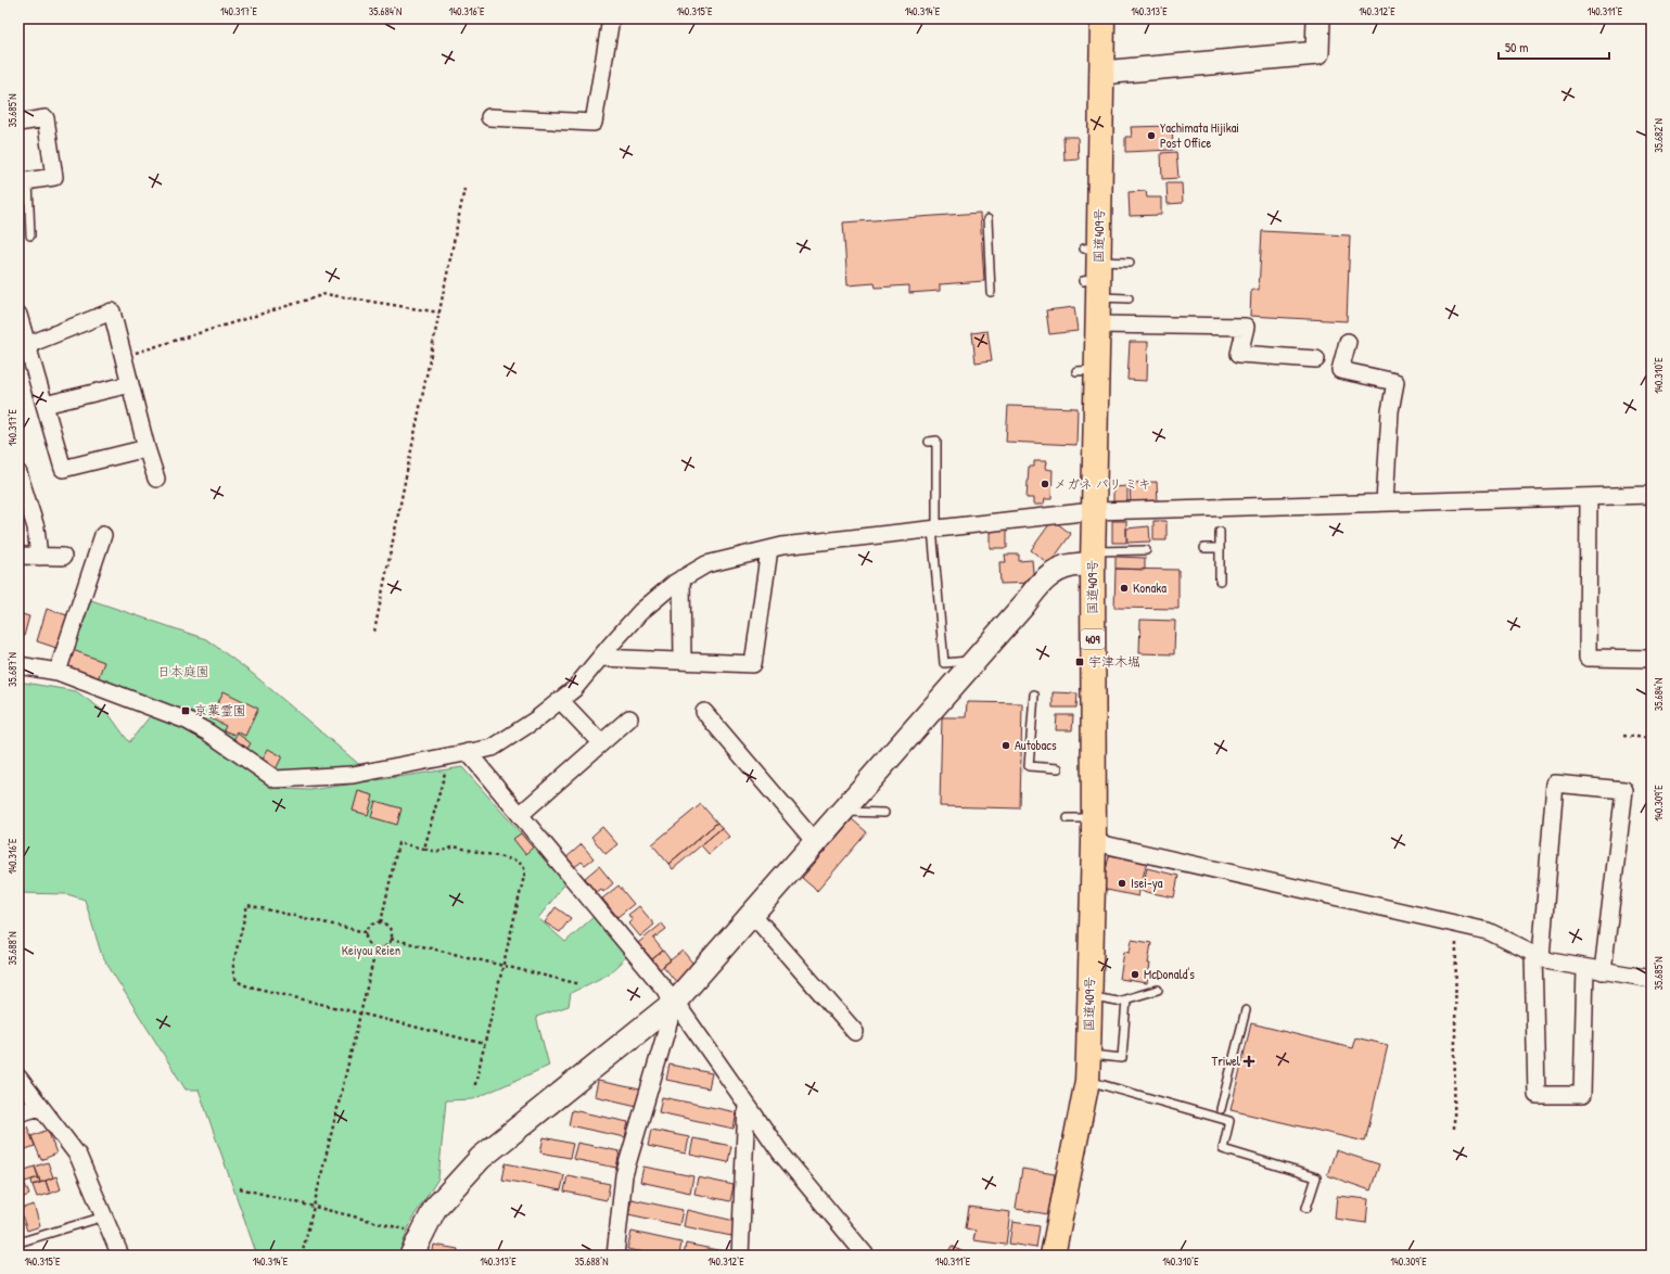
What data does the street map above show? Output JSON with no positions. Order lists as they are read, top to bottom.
{
  "streets": {
    "highway": ["国道409号", "409"]
  },
  "parks": ["日本庭園", "Keiyou Reien"],
  "places": {
    "other": [
      "Yachimata Hijikai Post Office",
      "メガネ パリ ミキ",
      "Konaka",
      "Autobacs",
      "Isei-ya",
      "McDonald's"
    ],
    "transit": ["宇津木堀", "京葉霊園"],
    "health": ["Triwel"]
  },
  "scale_bar": "50 m",
  "coordinates": [
    "140.317°E",
    "35.684°N",
    "140.316°E",
    "140.315°E",
    "140.314°E",
    "140.313°E",
    "140.312°E",
    "140.311°E",
    "35.685°N",
    "35.682°N",
    "140.310°E",
    "35.687°N",
    "140.309°E",
    "35.688°N"
  ]
}
